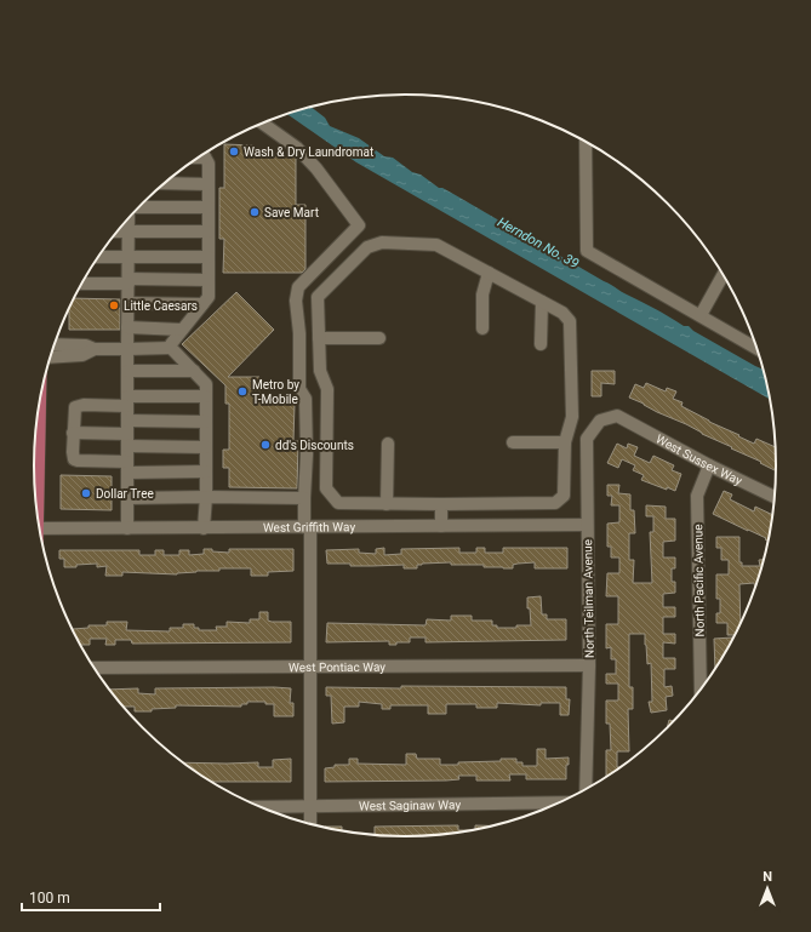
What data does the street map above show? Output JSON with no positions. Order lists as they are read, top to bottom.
{
  "streets": {
    "street": [
      "West Sussex Way",
      "West Griffith Way",
      "North Pacific Avenue",
      "North Teilman Avenue",
      "West Pontiac Way",
      "West Saginaw Way"
    ]
  },
  "crossings": [
    ["West Sussex Way", "North Pacific Avenue"],
    ["West Sussex Way", "North Teilman Avenue"],
    ["West Griffith Way", "North Teilman Avenue"],
    ["North Teilman Avenue", "West Pontiac Way"]
  ],
  "water": ["Herndon No. 39"],
  "places": [
    "Wash & Dry Laundromat",
    "Save Mart",
    "Little Caesars",
    "Metro by T-Mobile",
    "dd's Discounts",
    "Dollar Tree"
  ],
  "scale_bar": "100 m",
  "north": "top"
}
